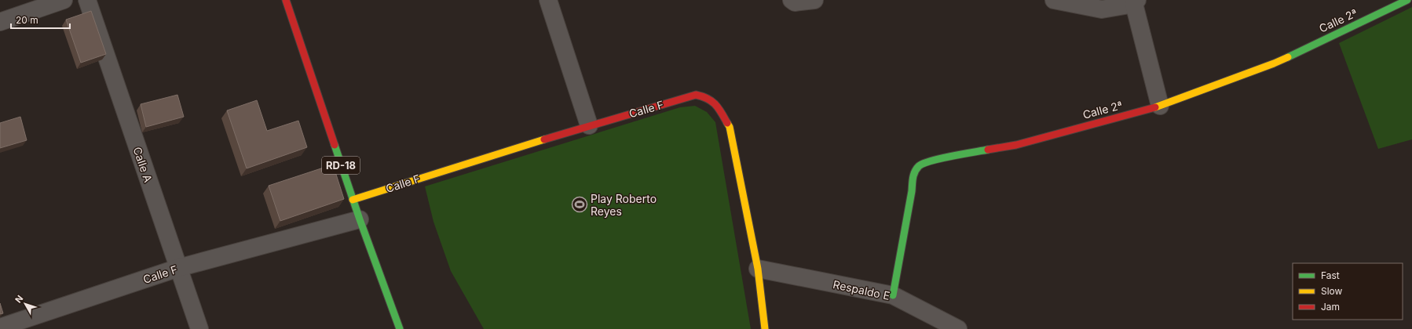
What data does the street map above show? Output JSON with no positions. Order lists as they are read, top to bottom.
{
  "streets": {
    "street": [
      "Calle 2ª",
      "Calle F",
      "Calle A",
      "RD-18",
      "Respaldo E"
    ]
  },
  "crossings": [
    ["Calle 2ª", "Respaldo E"],
    ["Calle F", "Calle A"],
    ["Calle F", "RD-18"],
    ["Calle F", "Respaldo E"]
  ],
  "places": {
    "sports": ["Play Roberto Reyes"]
  },
  "legend": ["Fast", "Slow", "Jam"],
  "scale_bar": "20 m",
  "north": "top left"
}
